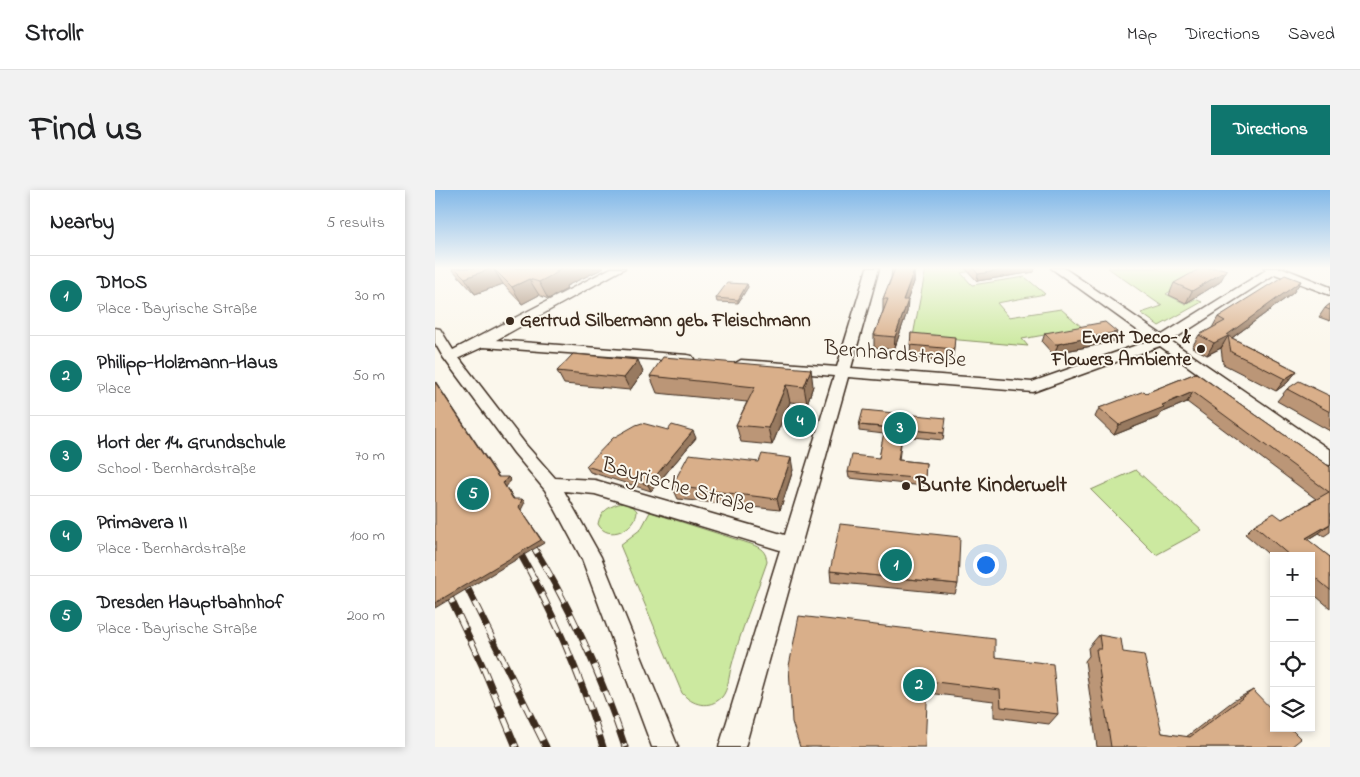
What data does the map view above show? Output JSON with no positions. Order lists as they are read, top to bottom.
{
  "streets": {
    "street": ["Bernhardstraße", "Bayrische Straße"]
  },
  "places": ["Gertrud Silbermann geb. Fleischmann", "Event Deco- & Flowers Ambiente", "Bunte Kinderwelt"],
  "page": {
    "header": "Strollr",
    "nav": ["Map", "Directions", "Saved"],
    "title": "Find us",
    "buttons": "Directions",
    "heading": ["Nearby", "5 results"],
    "list": [
      {
        "mark": "1",
        "name": "DMOS",
        "note": "Place · Bayrische Straße",
        "value": "30 m"
      },
      {
        "mark": "2",
        "name": "Philipp-Holzmann-Haus",
        "note": "Place",
        "value": "50 m"
      },
      {
        "mark": "3",
        "name": "Hort der 14. Grundschule",
        "note": "School · Bernhardstraße",
        "value": "70 m"
      },
      {
        "mark": "4",
        "name": "Primavera II",
        "note": "Place · Bernhardstraße",
        "value": "100 m"
      },
      {
        "mark": "5",
        "name": "Dresden Hauptbahnhof",
        "note": "Place · Bayrische Straße",
        "value": "200 m"
      }
    ],
    "pins": [
      "4",
      "3",
      "5",
      "1",
      "2"
    ],
    "map_buttons": ["+", "−"]
  }
}
